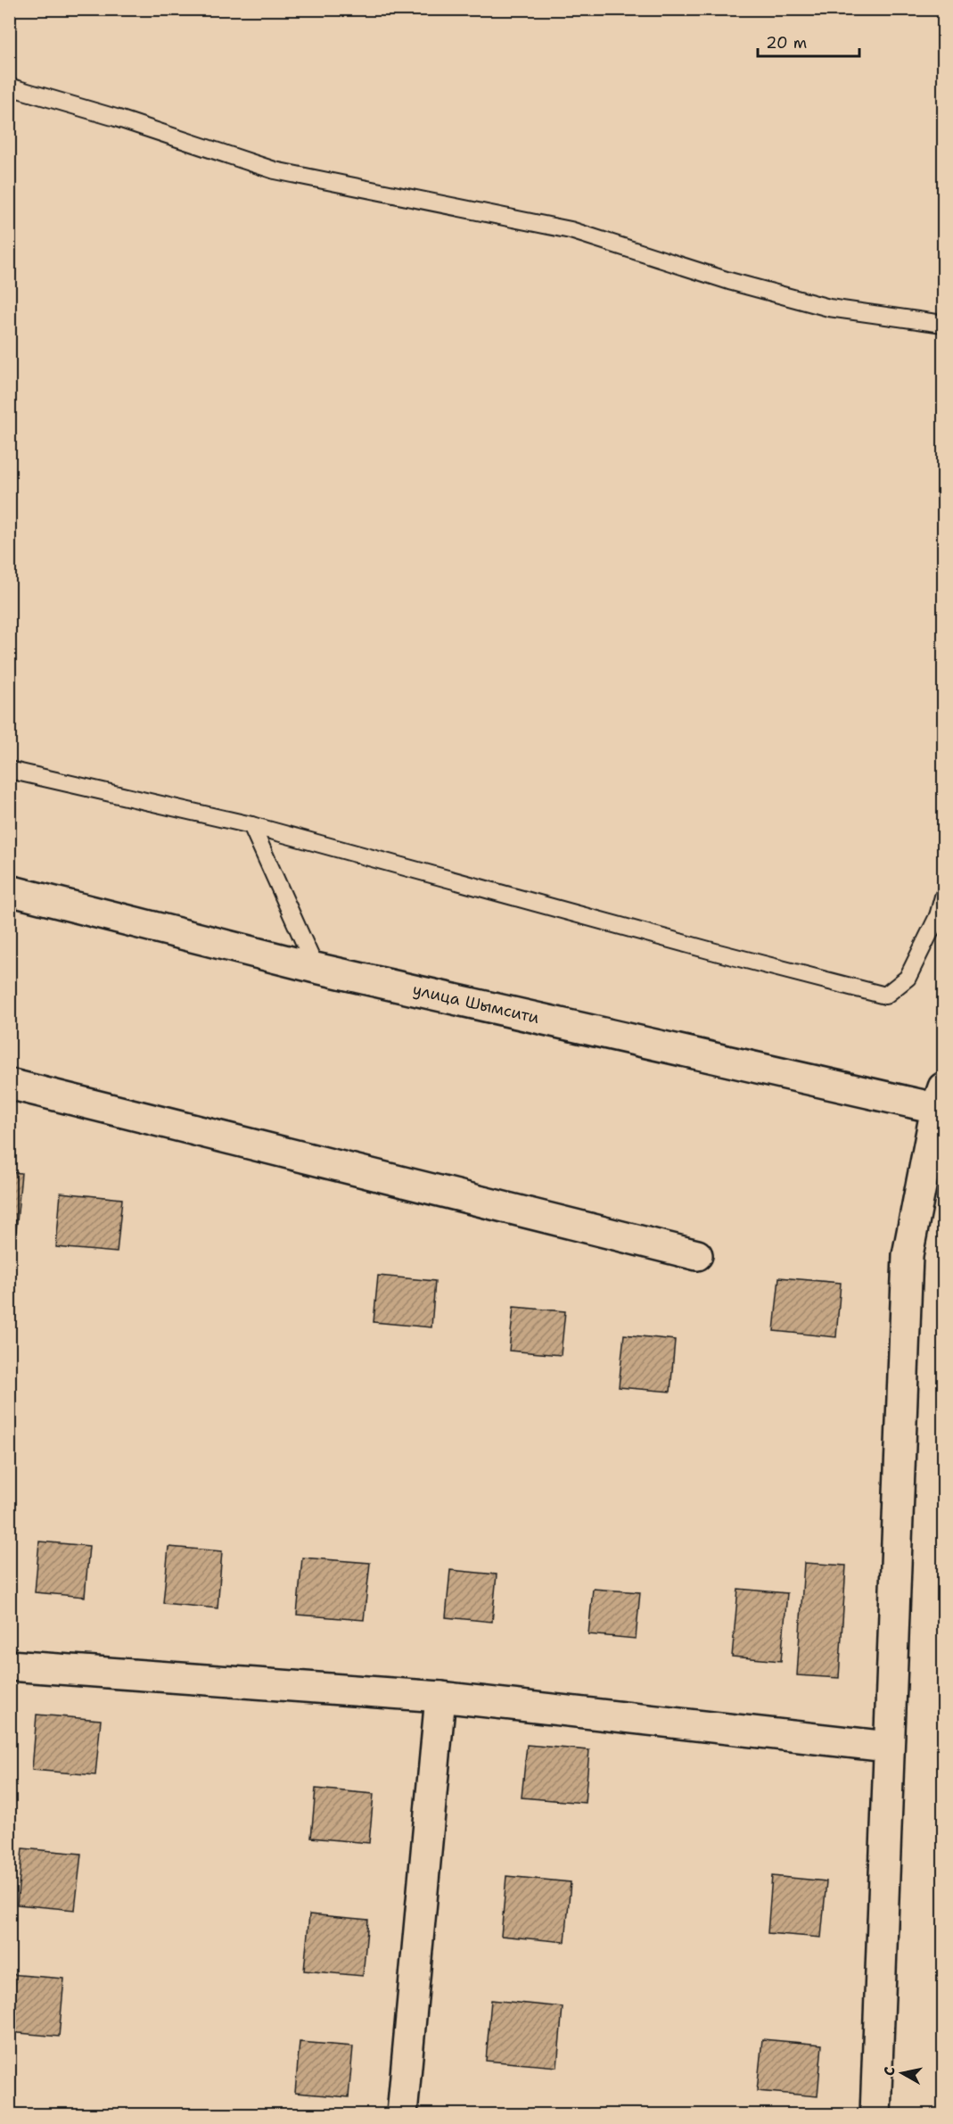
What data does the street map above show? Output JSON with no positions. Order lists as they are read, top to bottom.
{
  "streets": {
    "street": ["улица Шымсити"]
  },
  "scale_bar": "20 m",
  "north": "left"
}
